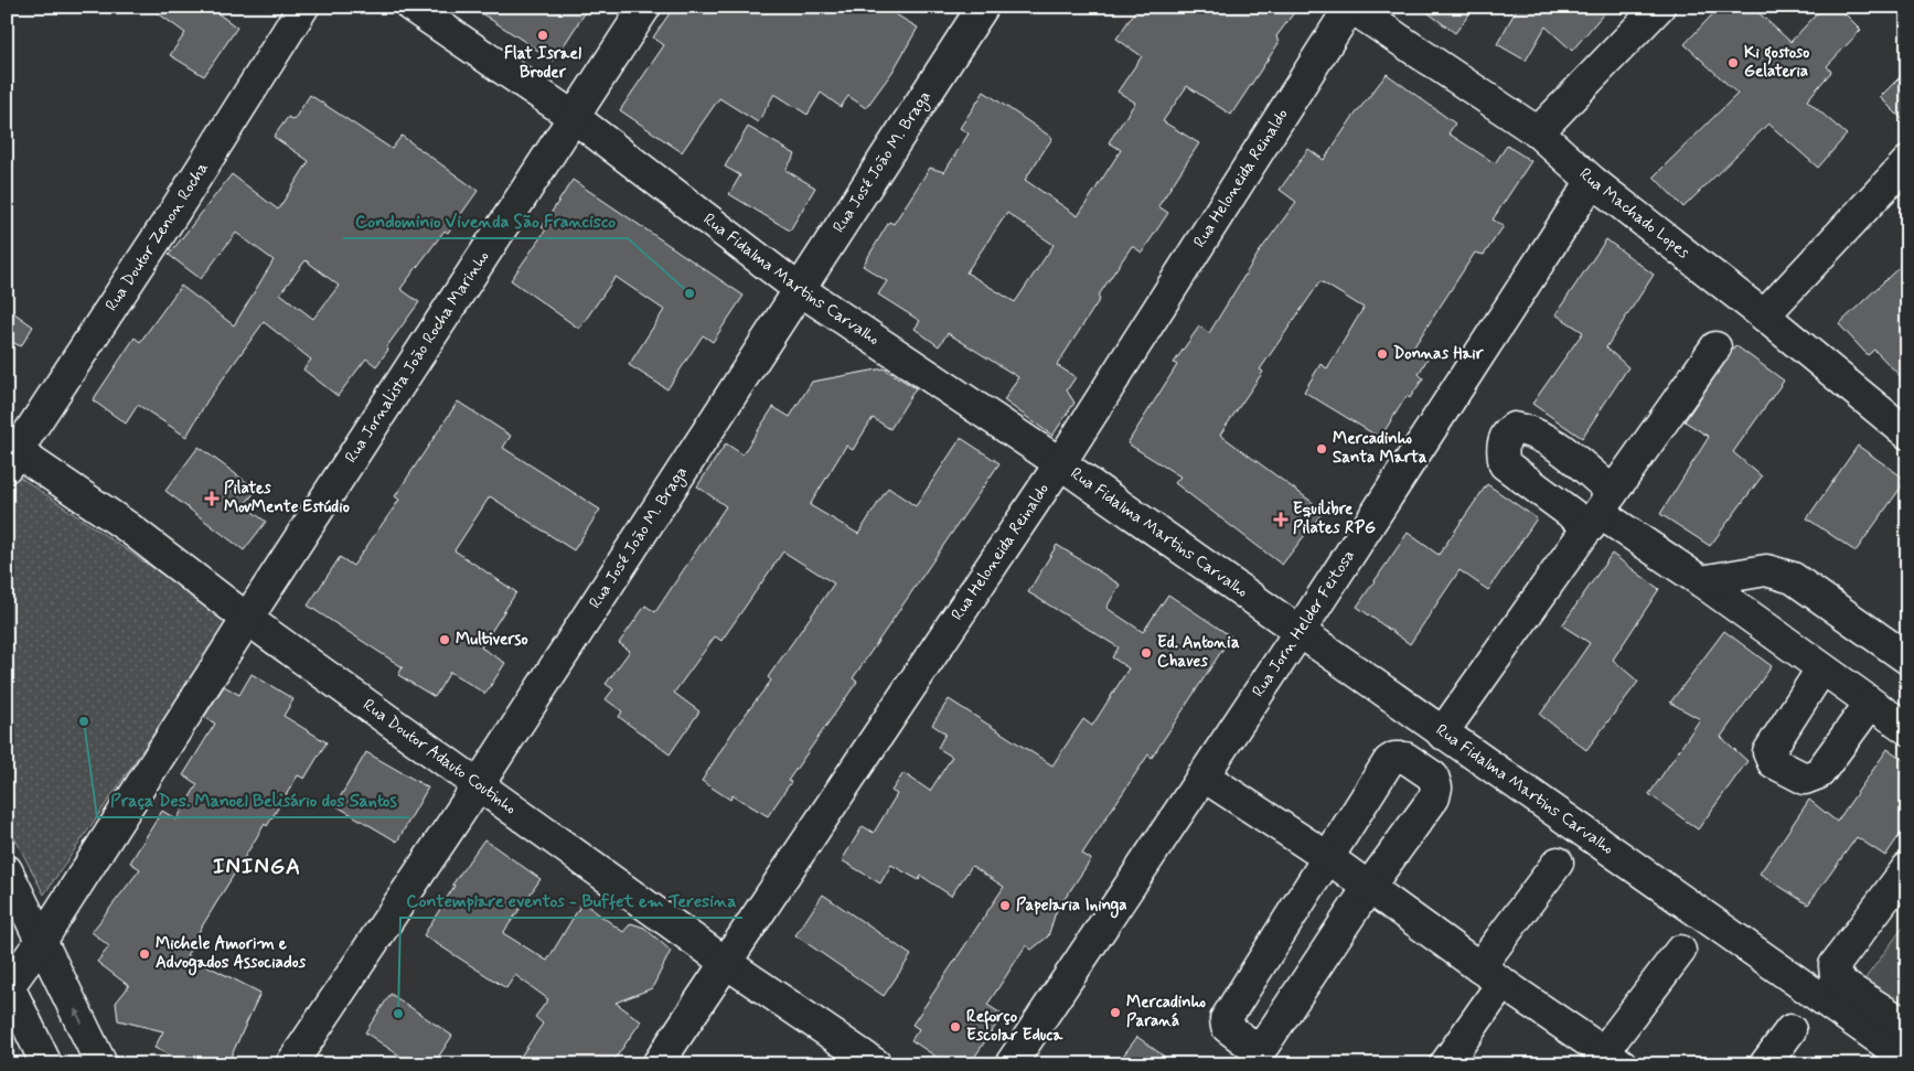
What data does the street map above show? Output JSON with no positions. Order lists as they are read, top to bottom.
{
  "streets": {
    "street": [
      "Rua José João M. Braga",
      "Rua Heloneida Reinaldo",
      "Rua Machado Lopes",
      "Rua Doutor Zenon Rocha",
      "Rua Fidalma Martins Carvalho",
      "Rua Jornalista João Rocha Marinho",
      "Rua Jorn Helder Feitosa",
      "Rua Doutor Adauto Coutinho"
    ]
  },
  "crossings": [
    ["Rua José João M. Braga", "Rua Fidalma Martins Carvalho"],
    ["Rua José João M. Braga", "Rua Doutor Adauto Coutinho"],
    ["Rua Heloneida Reinaldo", "Rua Machado Lopes"],
    ["Rua Heloneida Reinaldo", "Rua Fidalma Martins Carvalho"],
    ["Rua Heloneida Reinaldo", "Rua Doutor Adauto Coutinho"],
    ["Rua Machado Lopes", "Rua Jorn Helder Feitosa"],
    ["Rua Doutor Zenon Rocha", "Rua Doutor Adauto Coutinho"],
    ["Rua Fidalma Martins Carvalho", "Rua Jornalista João Rocha Marinho"],
    ["Rua Fidalma Martins Carvalho", "Rua Jorn Helder Feitosa"],
    ["Rua Jornalista João Rocha Marinho", "Rua Doutor Adauto Coutinho"]
  ],
  "districts": ["ININGA"],
  "places": {
    "other": [
      "Flat Israel Broder",
      "Ki gostoso Gelateria",
      "Condominio Vivenda São Francisco",
      "Donnas Hair",
      "Mercadinho Santa Marta",
      "Multiverso",
      "Ed. Antonia Chaves",
      "Praça Des. Manoel Belisário dos Santos",
      "Papelaria Ininga",
      "Michele Amorim e Advogados Associados",
      "Mercadinho Paraná",
      "Contemplare eventos - Buffet em Teresina",
      "Reforço Escolar Educa"
    ],
    "health": ["Pilates MovMente Estúdio", "Equilibre Pilates RPG"]
  }
}
